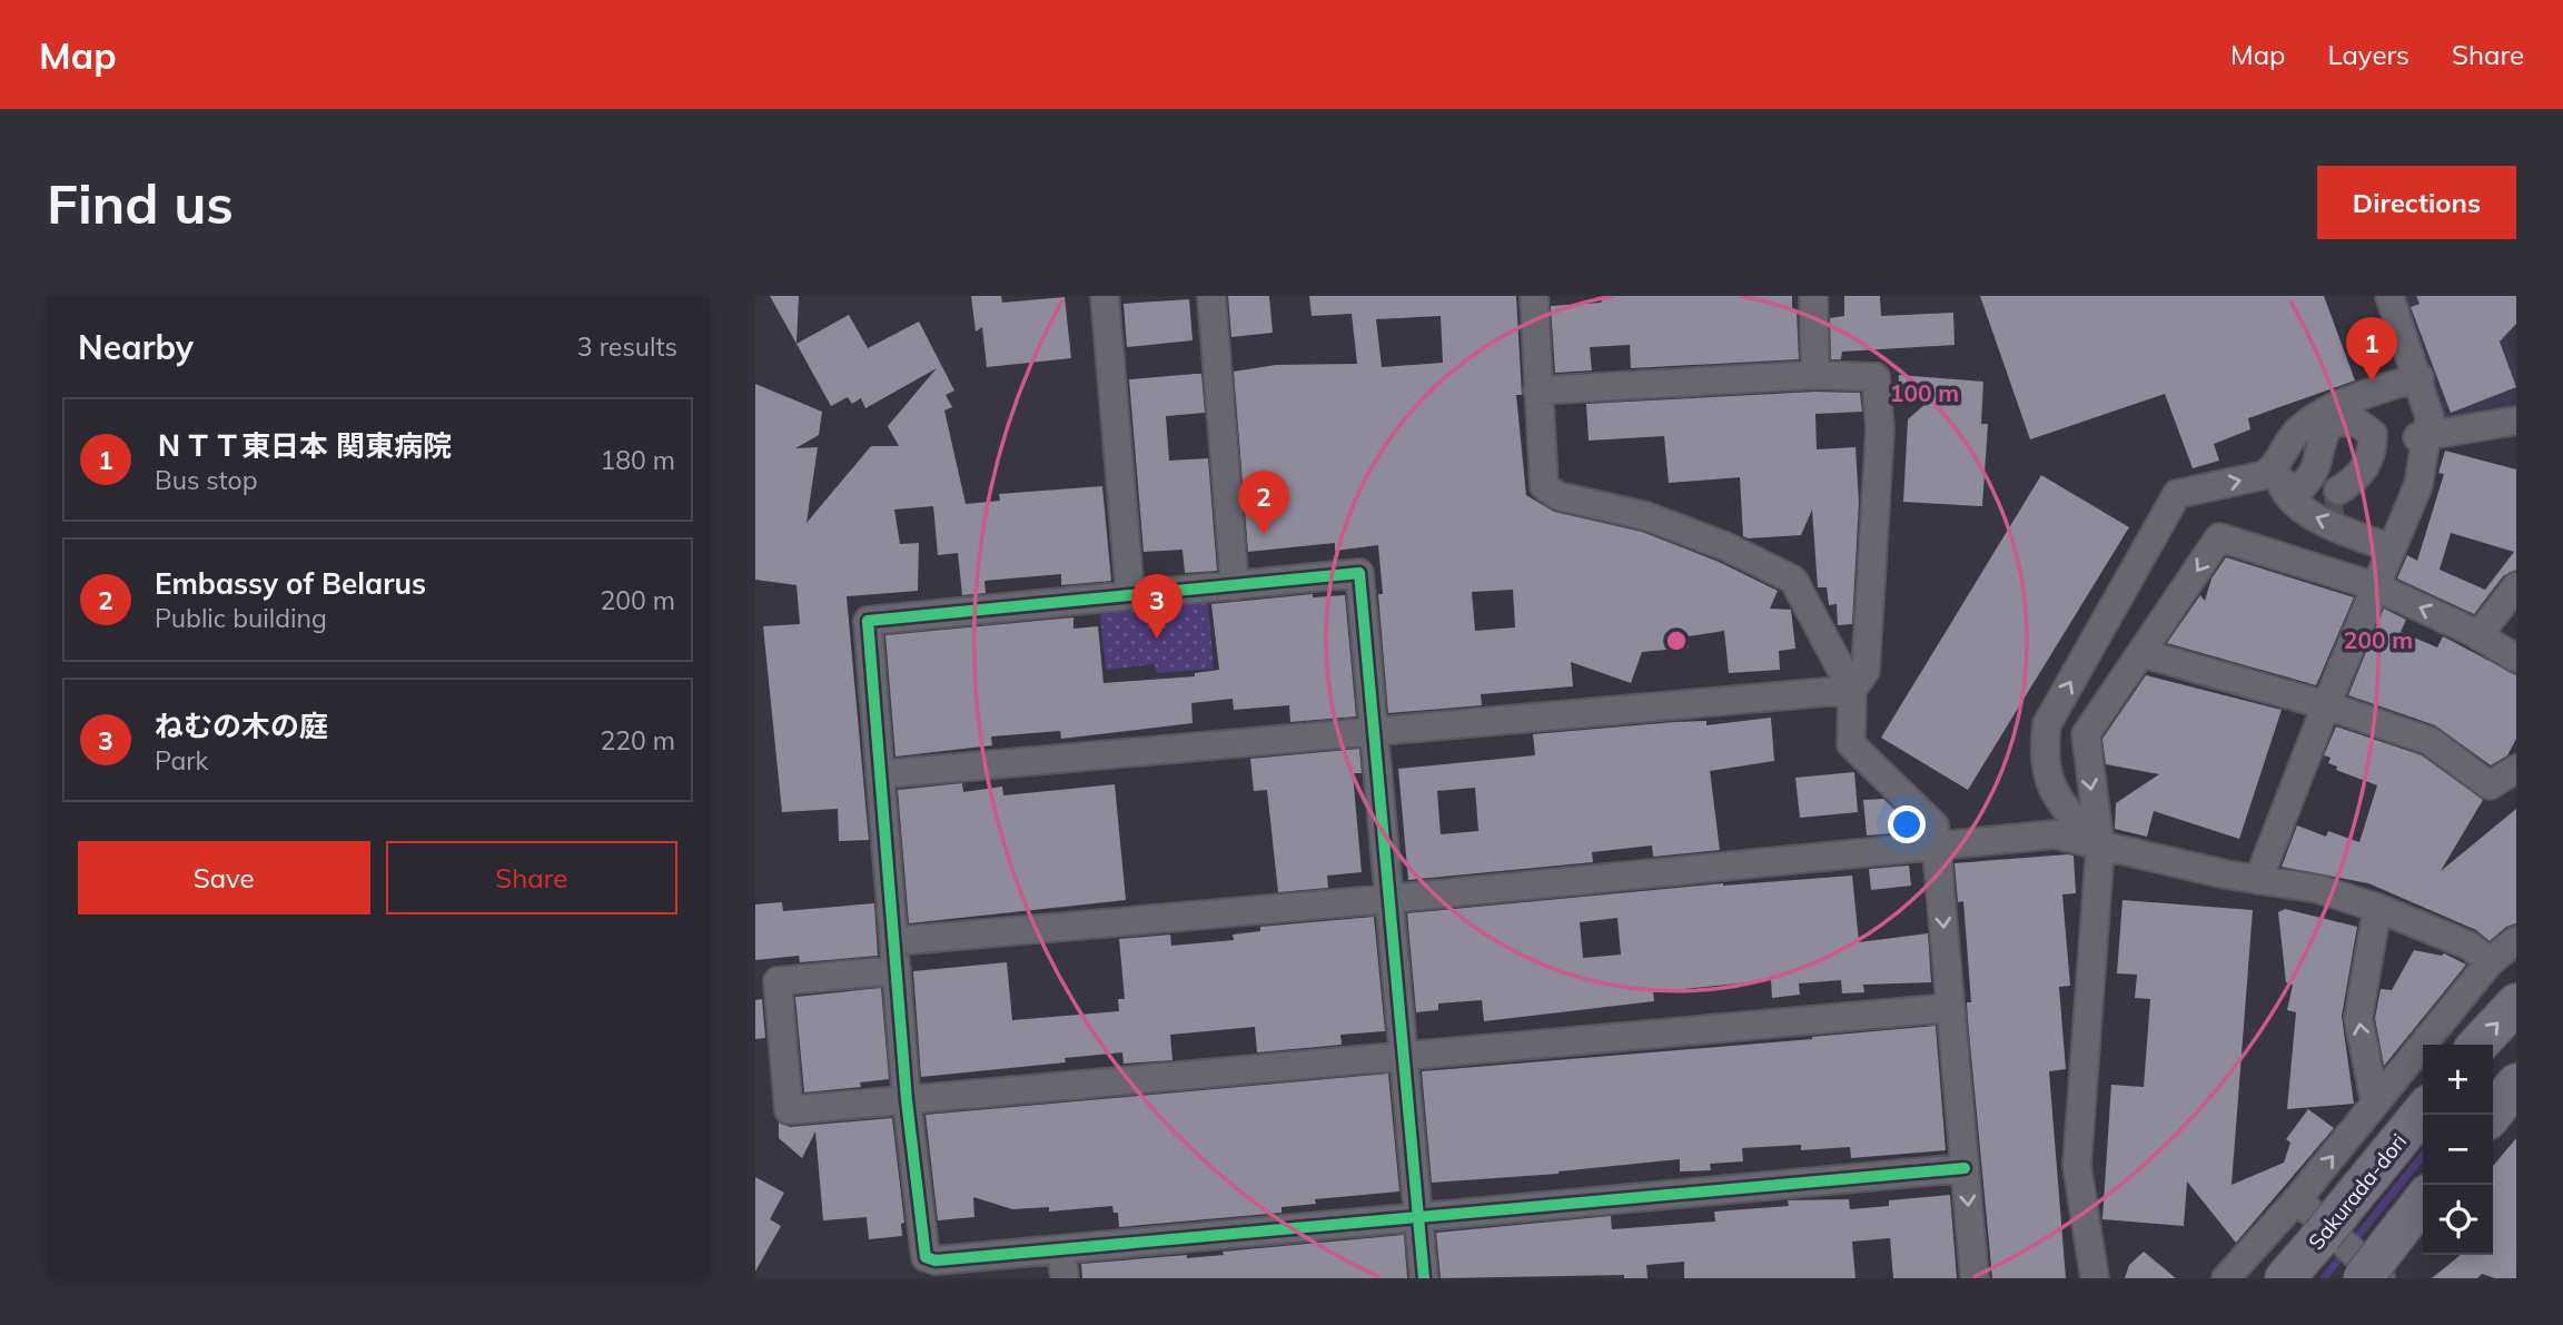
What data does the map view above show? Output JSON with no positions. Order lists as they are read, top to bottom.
{
  "streets": {
    "highway": ["Sakurada-dori"]
  },
  "page": {
    "header": "Map",
    "nav": ["Map", "Layers", "Share"],
    "buttons": [
      "Directions",
      ["Save", "Share"]
    ],
    "title": "Find us",
    "heading": ["Nearby", "3 results"],
    "pins": ["1", "2", "3"],
    "list": [
      {
        "mark": "1",
        "name": "ＮＴＴ東日本 関東病院",
        "note": "Bus stop",
        "value": "180 m"
      },
      {
        "mark": "2",
        "name": "Embassy of Belarus",
        "note": "Public building",
        "value": "200 m"
      },
      {
        "mark": "3",
        "name": "ねむの木の庭",
        "note": "Park",
        "value": "220 m"
      }
    ],
    "map_buttons": ["+", "−"]
  },
  "rings": ["100 m", "200 m"]
}
